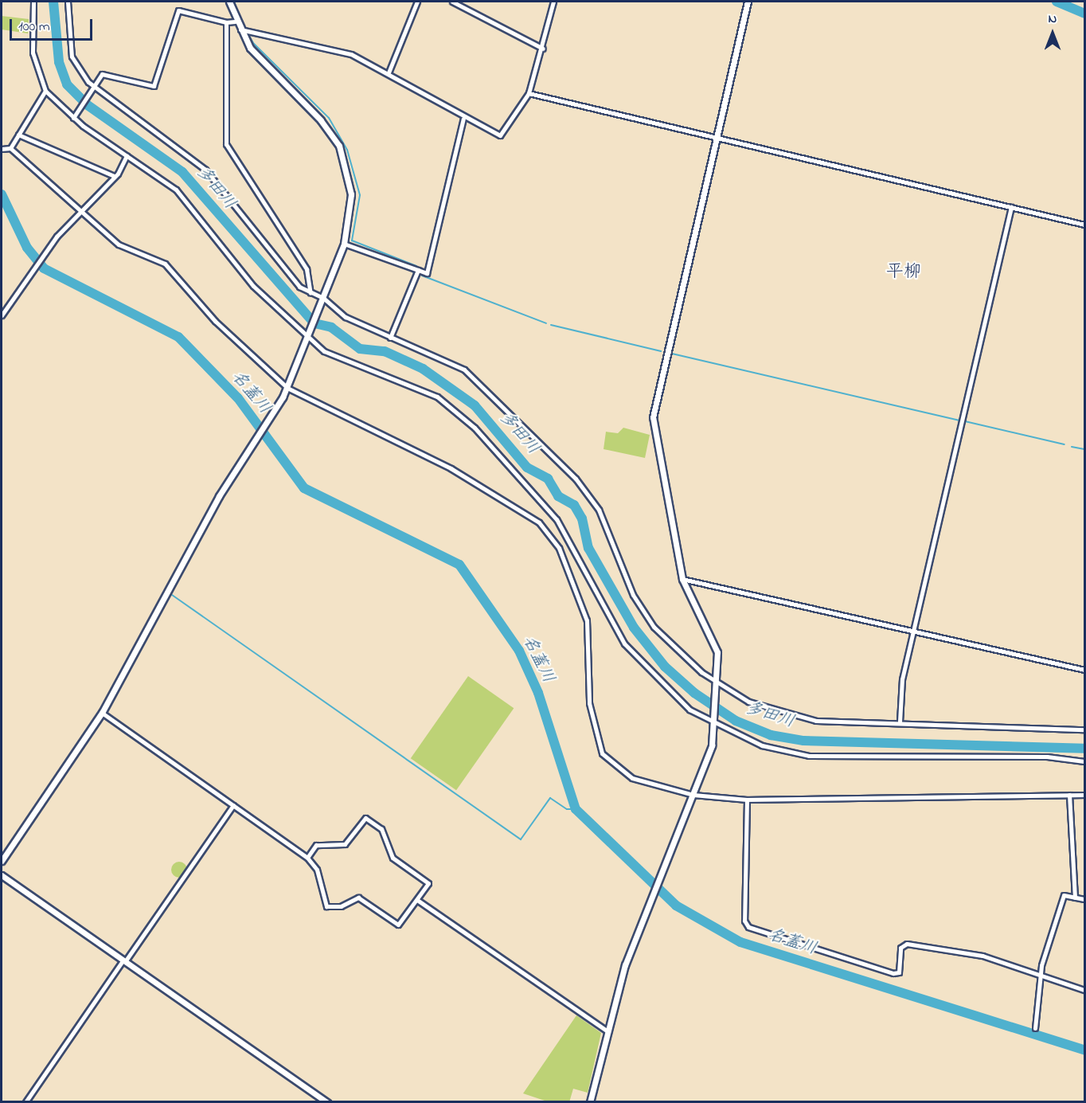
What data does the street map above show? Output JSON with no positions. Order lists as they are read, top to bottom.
{
  "districts": ["平柳"],
  "water": ["多田川", "名蓋川"],
  "scale_bar": "100 m",
  "north": "top"
}
